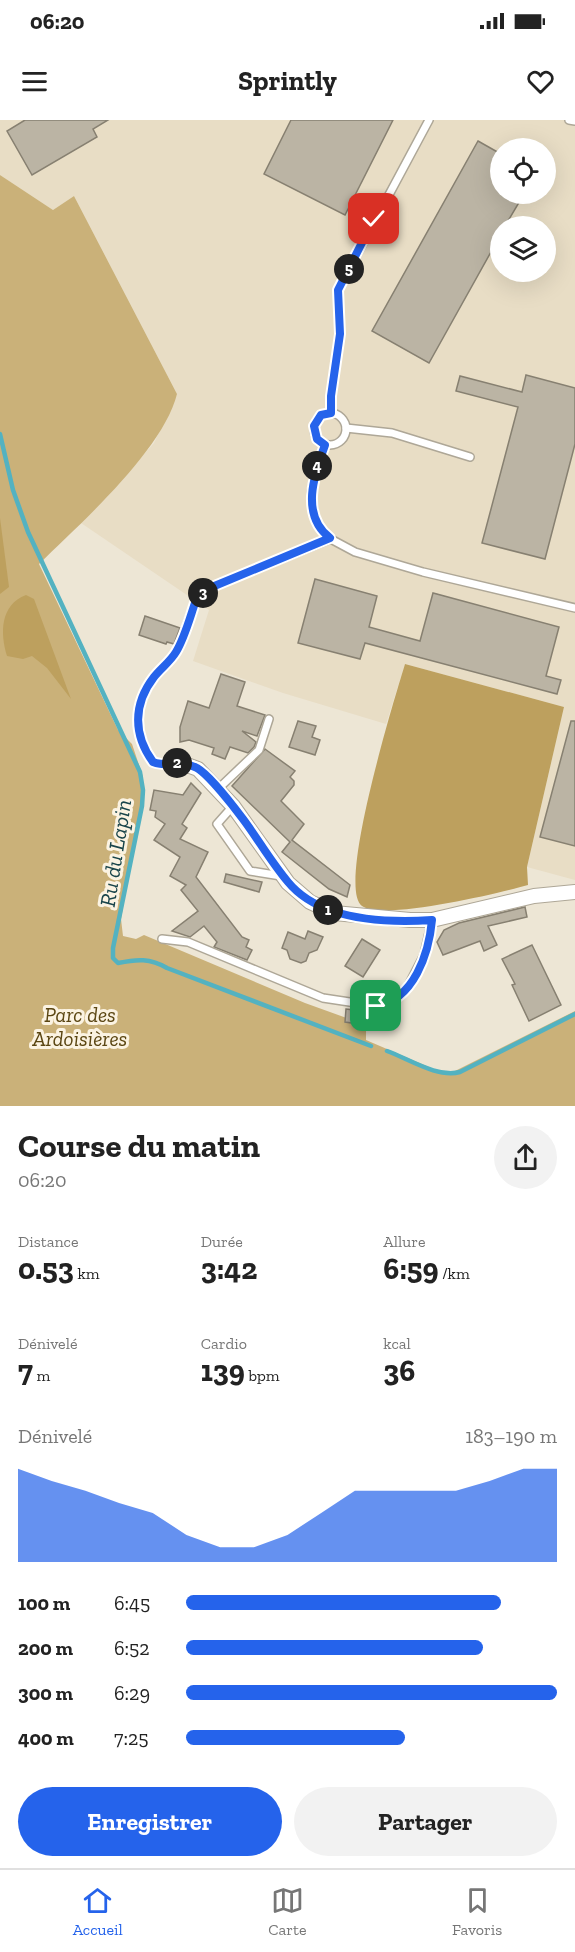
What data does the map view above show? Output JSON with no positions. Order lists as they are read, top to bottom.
{
  "water": ["Ru du Lapin"],
  "parks": ["Parc des Ardoisières"],
  "page": {
    "status": "06:20",
    "header": "Sprintly",
    "pins": [
      "5",
      "4",
      "3",
      "2",
      "1"
    ],
    "heading": ["Course du matin", "06:20"],
    "stats": [
      ["Distance", "0.53 km"],
      ["Durée", "3:42"],
      ["Allure", "6:59 /km"],
      ["Dénivelé", "7 m"],
      ["Cardio", "139 bpm"],
      ["kcal", "36"]
    ],
    "chart": ["Dénivelé", "183–190 m"],
    "list": [
      {
        "name": "100 m",
        "note": "6:45"
      },
      {
        "name": "200 m",
        "note": "6:52"
      },
      {
        "name": "300 m",
        "note": "6:29"
      },
      {
        "name": "400 m",
        "note": "7:25"
      }
    ],
    "buttons": ["Enregistrer", "Partager"],
    "tabs": ["Accueil", "Carte", "Favoris"]
  }
}
